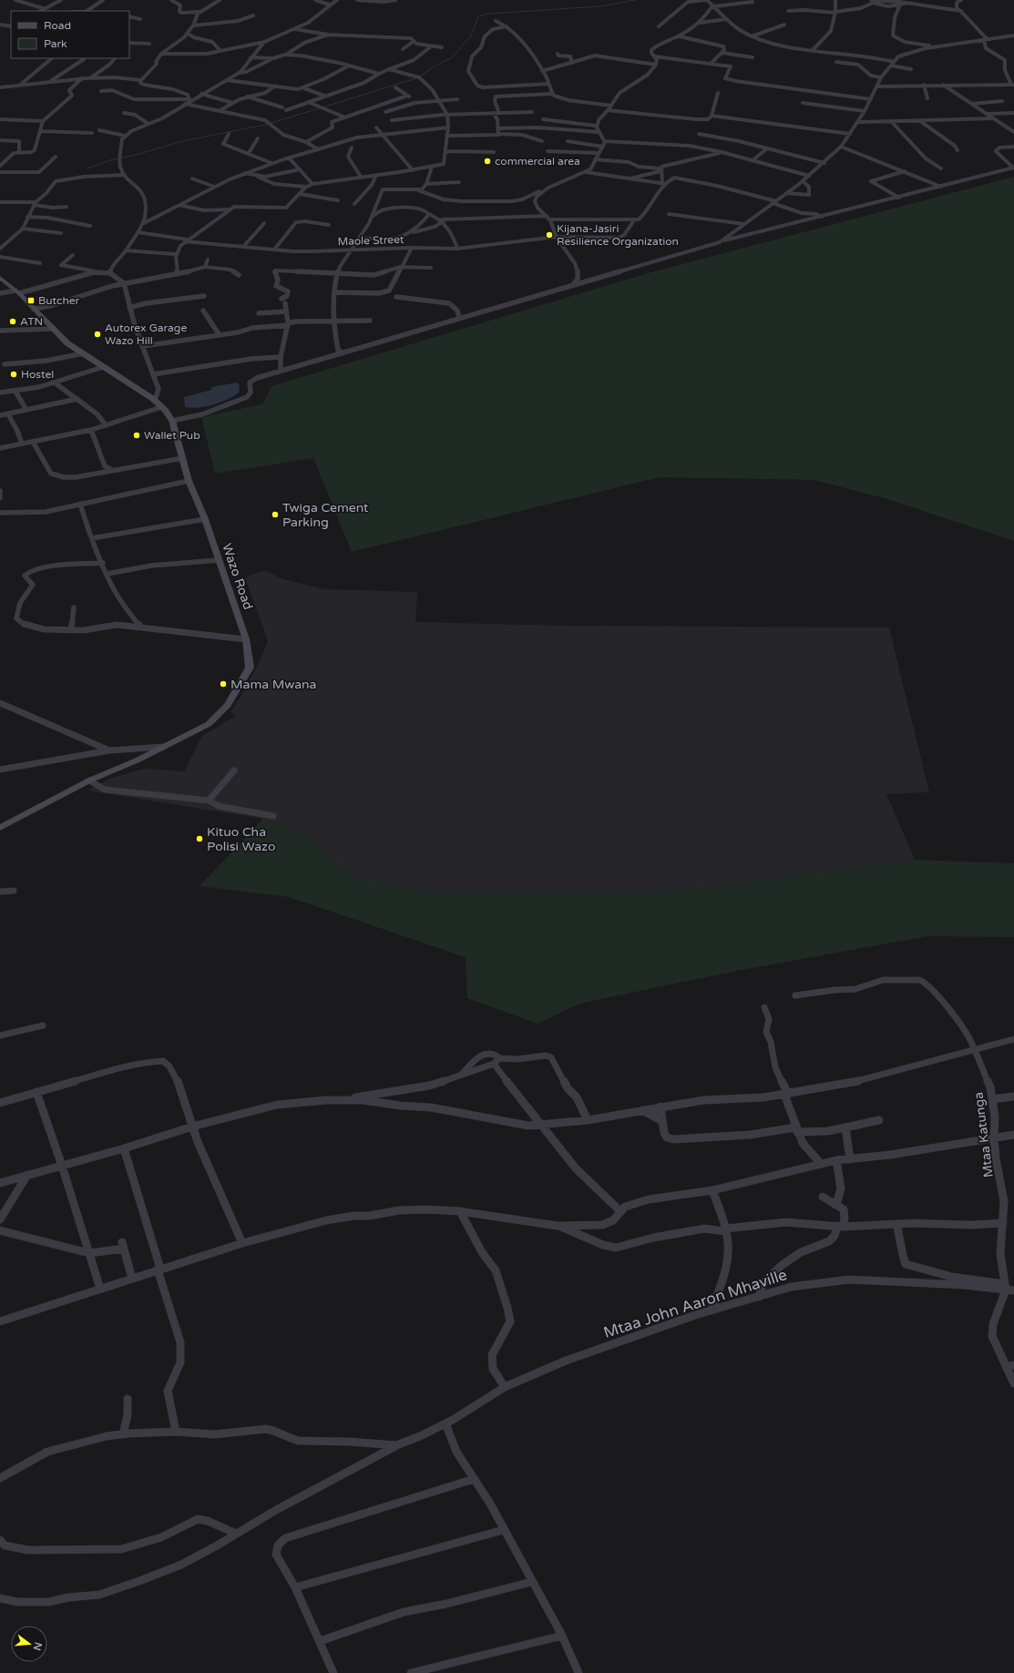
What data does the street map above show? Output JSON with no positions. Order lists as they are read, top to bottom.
{
  "streets": {
    "main road": ["Wazo Road"],
    "street": ["Maole Street", "Mtaa Katunga", "Mtaa John Aaron Mhaville"]
  },
  "crossings": [
    ["Mtaa Katunga", "Mtaa John Aaron Mhaville"]
  ],
  "places": {
    "other": [
      "commercial area",
      "Kijana-Jasiri Resilience Organization",
      "ATN",
      "Autorex Garage Wazo Hill",
      "Hostel",
      "Wallet Pub",
      "Twiga Cement Parking",
      "Mama Mwana",
      "Kituo Cha Polisi Wazo"
    ],
    "transit": ["Butcher"]
  },
  "legend": ["Road", "Park"],
  "north": "right"
}
